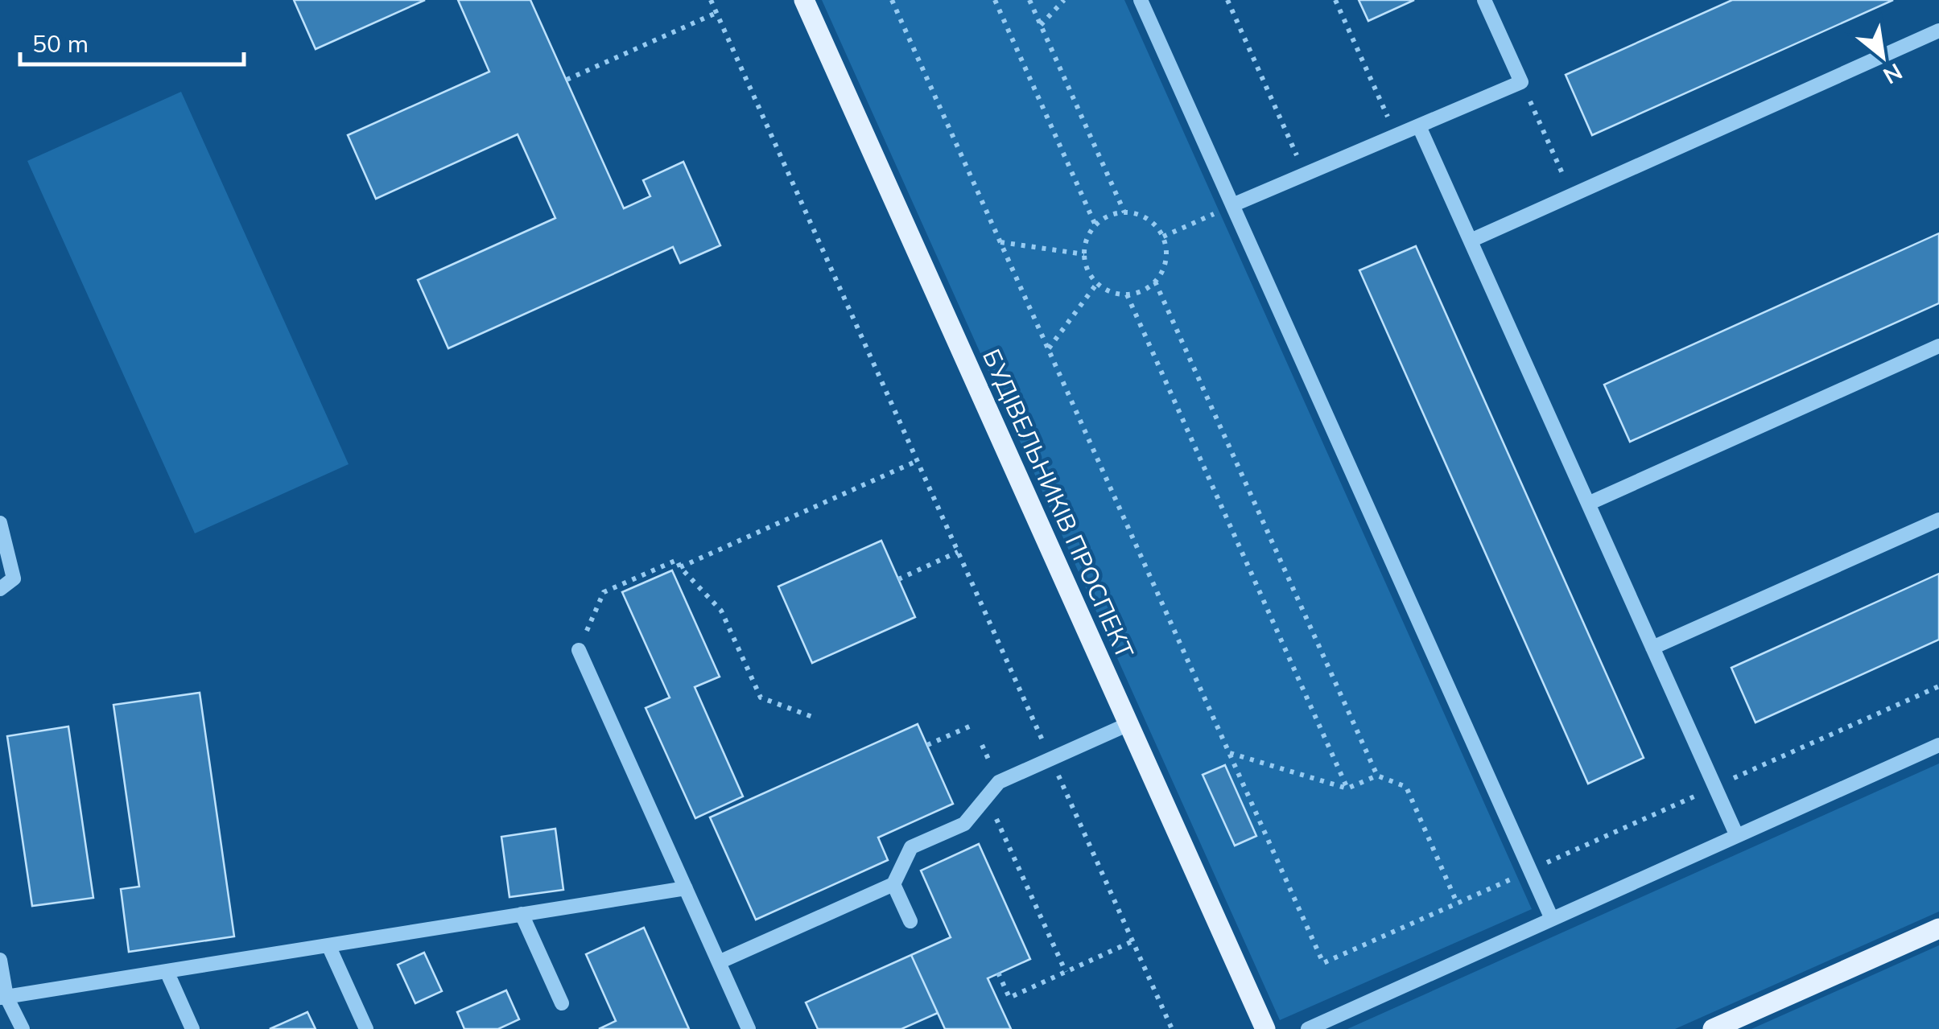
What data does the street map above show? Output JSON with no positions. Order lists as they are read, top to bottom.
{
  "streets": {
    "main road": ["БУДІВЕЛЬНИКІВ ПРОСПЕКТ"]
  },
  "scale_bar": "50 m",
  "north": "bottom right"
}
